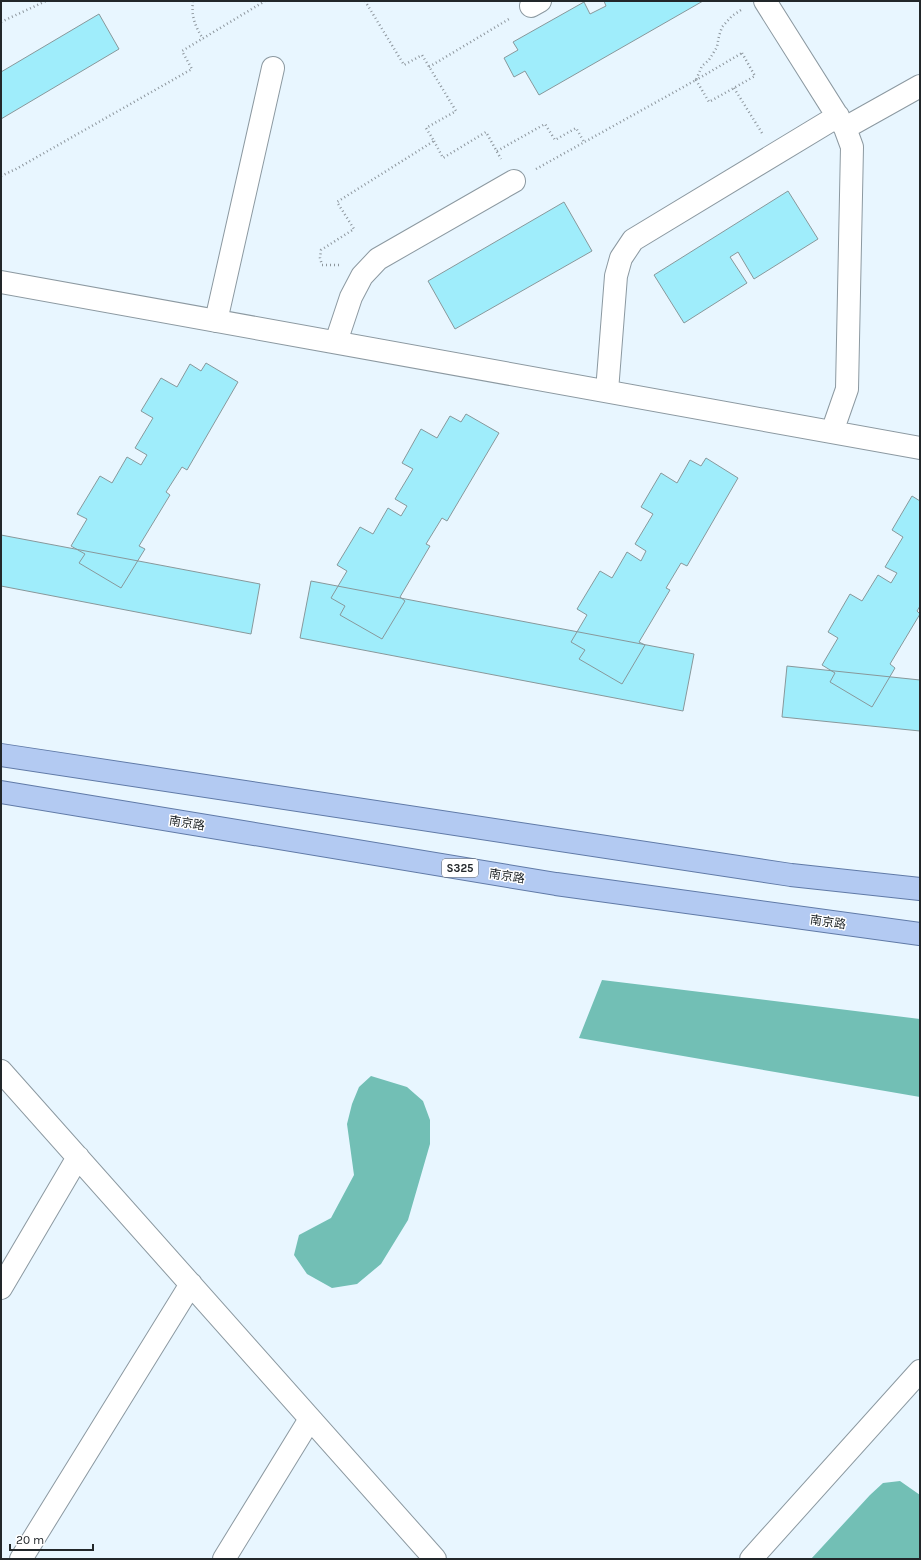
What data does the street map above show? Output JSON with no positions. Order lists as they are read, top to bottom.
{
  "streets": {
    "main road": ["南京路", "S325"]
  },
  "scale_bar": "20 m"
}
